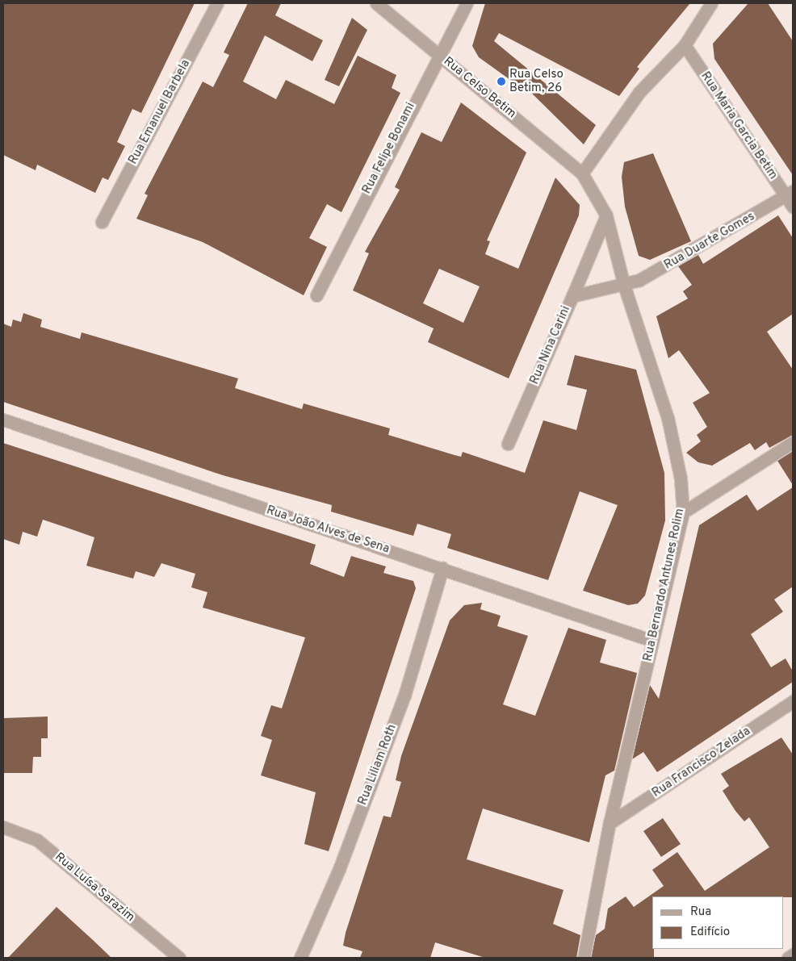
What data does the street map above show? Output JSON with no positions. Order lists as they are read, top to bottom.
{
  "streets": {
    "street": [
      "Rua Celso Betim",
      "Rua Emanuel Barbela",
      "Rua Maria Garcia Betim",
      "Rua Felipe Bonami",
      "Rua Duarte Gomes",
      "Rua Nina Carini",
      "Rua João Alves de Sena",
      "Rua Bernardo Antunes Rolim",
      "Rua Francisco Zelada",
      "Rua Liliam Roth",
      "Rua Luísa Sarazim"
    ]
  },
  "crossings": [
    ["Rua Celso Betim", "Rua Felipe Bonami"],
    ["Rua Celso Betim", "Rua Bernardo Antunes Rolim"],
    ["Rua Maria Garcia Betim", "Rua Duarte Gomes"],
    ["Rua Duarte Gomes", "Rua Nina Carini"],
    ["Rua Duarte Gomes", "Rua Bernardo Antunes Rolim"],
    ["Rua Nina Carini", "Rua Bernardo Antunes Rolim"],
    ["Rua João Alves de Sena", "Rua Bernardo Antunes Rolim"],
    ["Rua João Alves de Sena", "Rua Liliam Roth"],
    ["Rua Bernardo Antunes Rolim", "Rua Francisco Zelada"]
  ],
  "places": ["Rua Celso Betim, 26"],
  "legend": ["Rua", "Edifício"]
}
